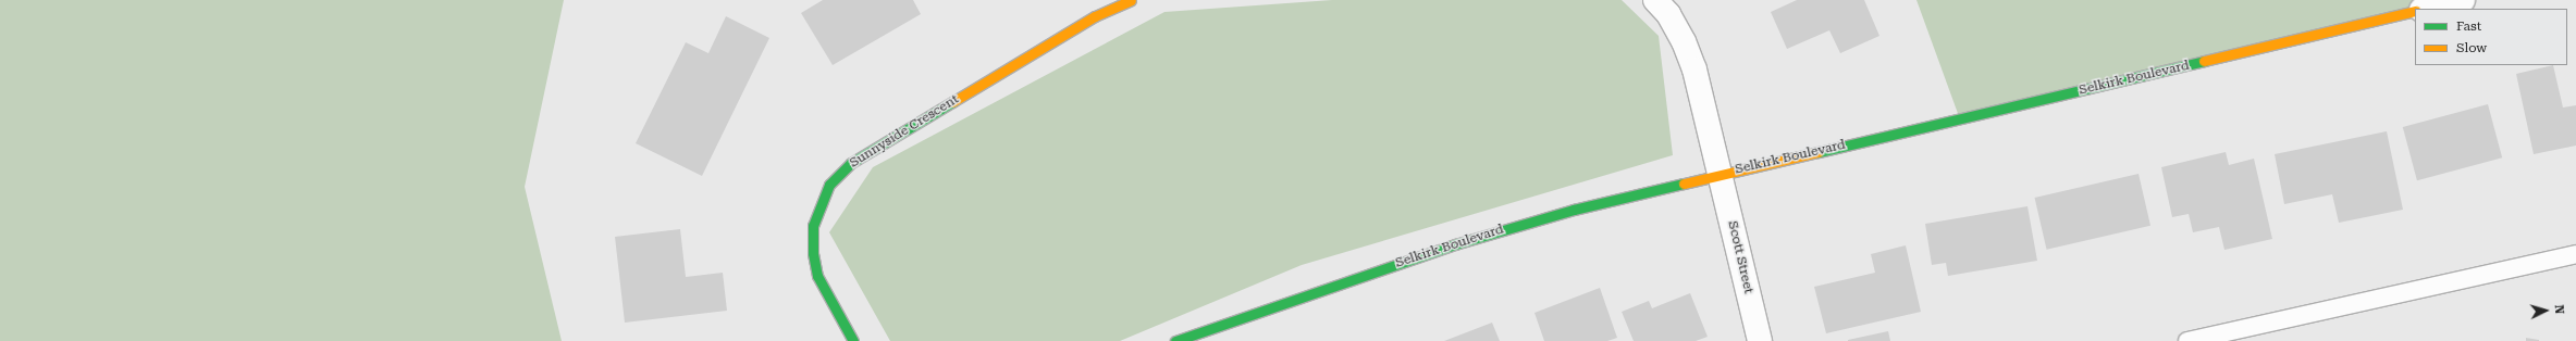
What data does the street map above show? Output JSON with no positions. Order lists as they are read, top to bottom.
{
  "streets": {
    "street": ["Selkirk Boulevard", "Sunnyside Crescent", "Scott Street"]
  },
  "crossings": [
    ["Selkirk Boulevard", "Scott Street"]
  ],
  "legend": ["Fast", "Slow"],
  "north": "right"
}
